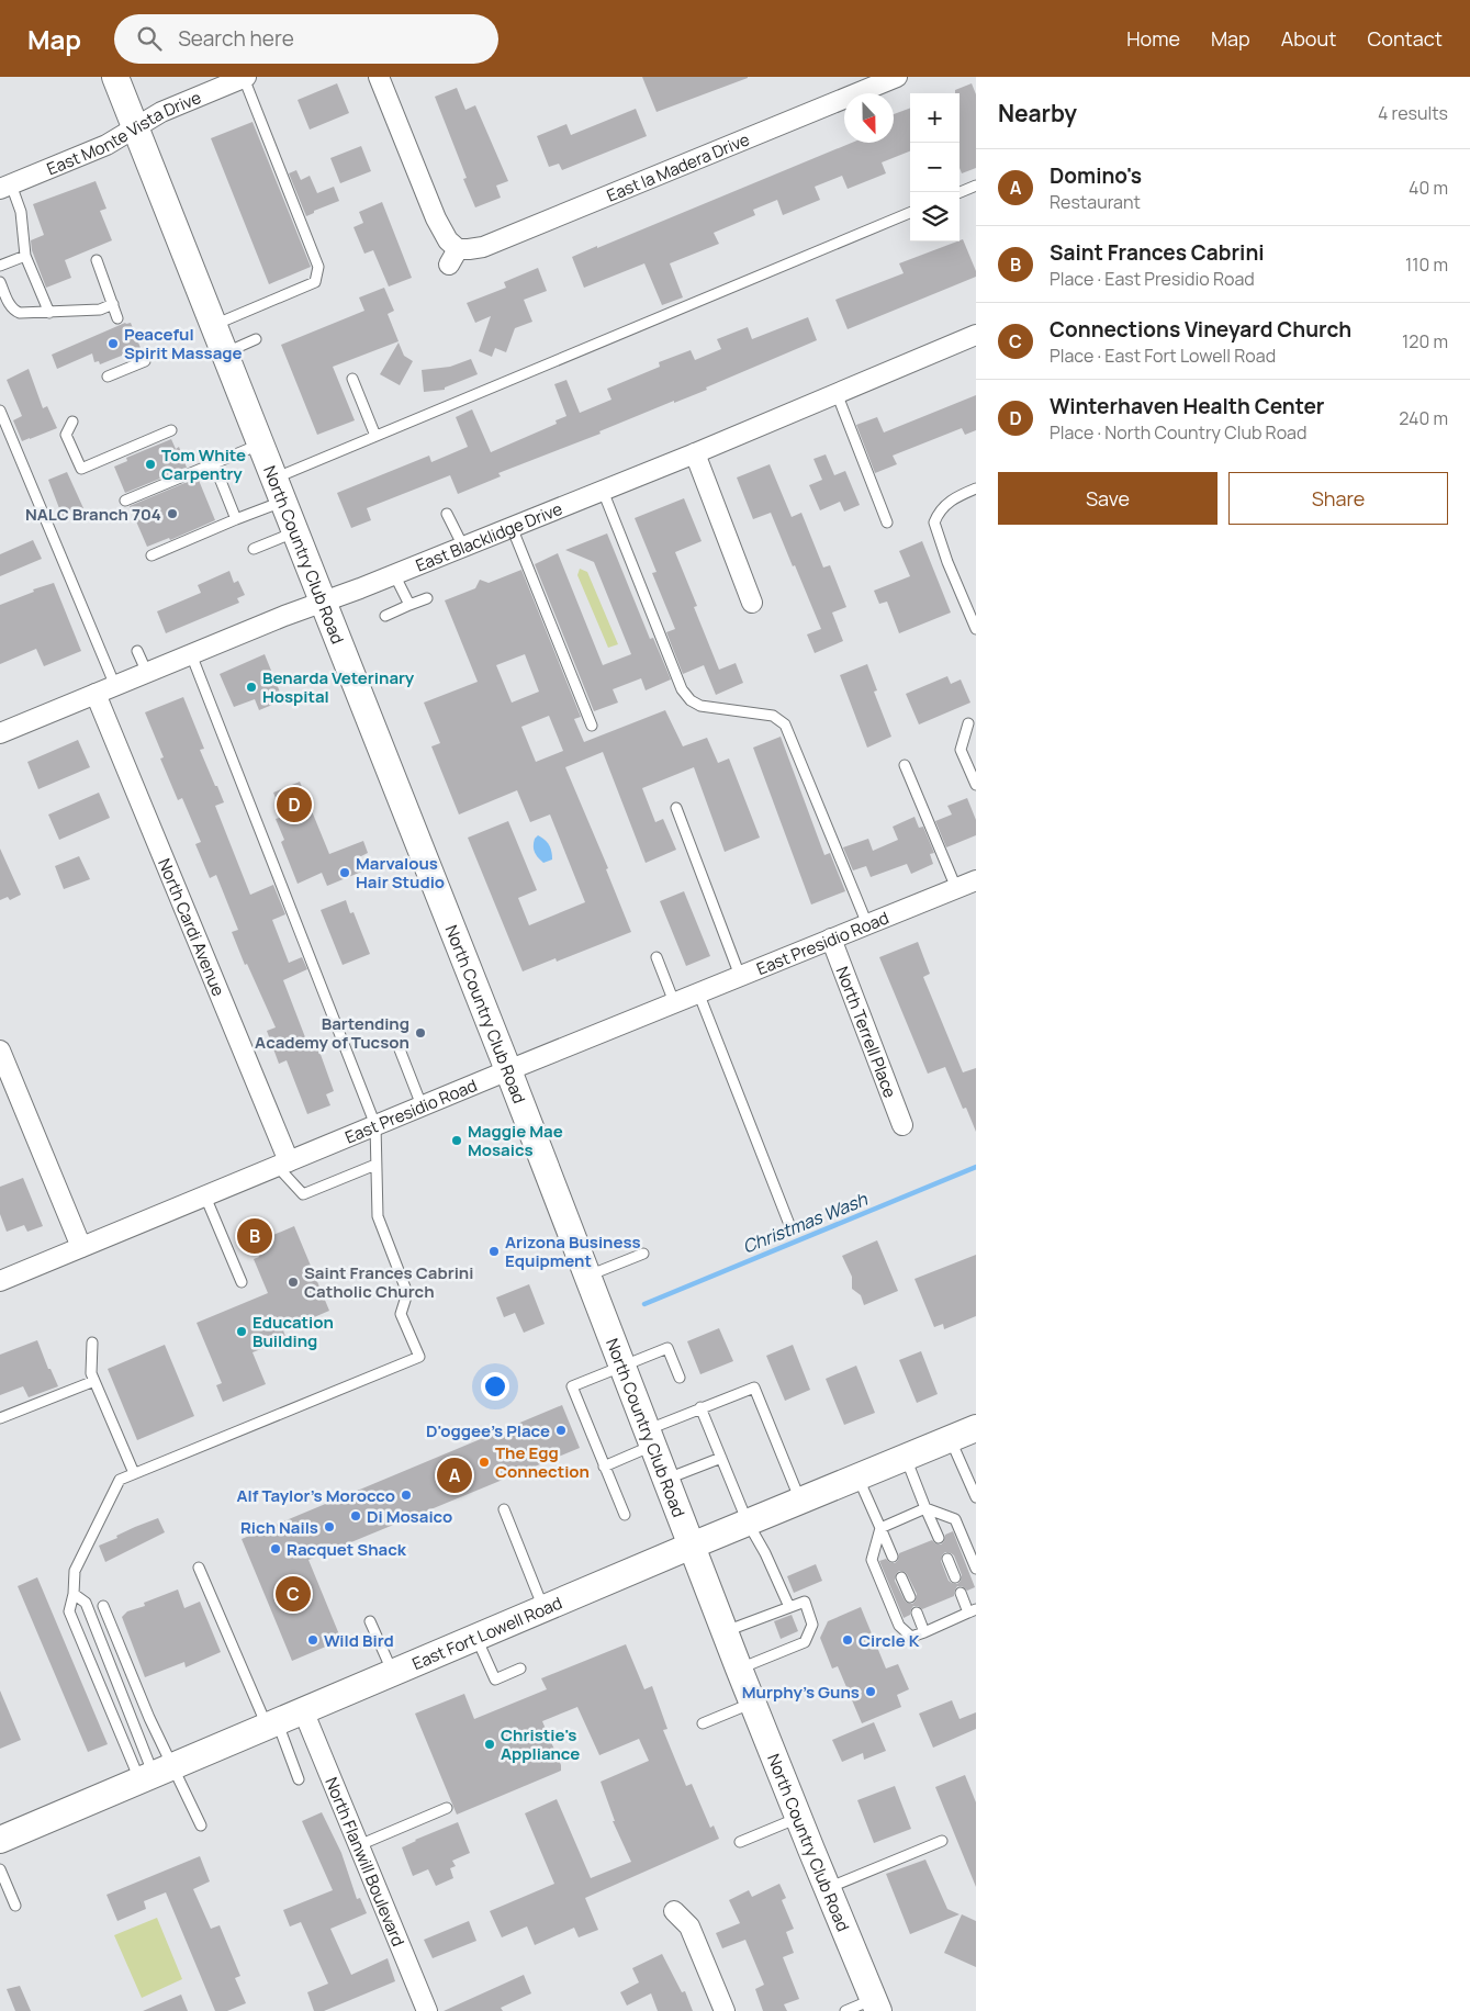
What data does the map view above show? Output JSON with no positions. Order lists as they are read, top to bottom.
{
  "streets": {
    "main road": ["North Country Club Road", "East Fort Lowell Road"],
    "street": [
      "East Monte Vista Drive",
      "East la Madera Drive",
      "East Blacklidge Drive",
      "North Cardi Avenue",
      "East Presidio Road",
      "North Terrell Place",
      "North Flanwill Boulevard"
    ]
  },
  "crossings": [
    ["East Monte Vista Drive", "North Country Club Road"],
    ["East Blacklidge Drive", "North Country Club Road"],
    ["East Blacklidge Drive", "North Cardi Avenue"],
    ["North Country Club Road", "East Presidio Road"],
    ["North Country Club Road", "East Fort Lowell Road"],
    ["North Cardi Avenue", "East Presidio Road"],
    ["East Presidio Road", "North Terrell Place"],
    ["East Fort Lowell Road", "North Flanwill Boulevard"]
  ],
  "water": ["Christmas Wash"],
  "places": [
    "Peaceful Spirit Massage",
    "Tom White Carpentry",
    "NALC Branch 704",
    "Benarda Veterinary Hospital",
    "Marvalous Hair Studio",
    "Bartending Academy of Tucson",
    "Maggie Mae Mosaics",
    "Arizona Business Equipment",
    "Saint Frances Cabrini Catholic Church",
    "Education Building",
    "D'oggee's Place",
    "The Egg Connection",
    "Alf Taylor's Morocco",
    "Di Mosaico",
    "Rich Nails",
    "Racquet Shack",
    "Wild Bird",
    "Circle K",
    "Murphy's Guns",
    "Christie's Appliance"
  ],
  "north": "bottom",
  "page": {
    "header": "Map",
    "search": "Search here",
    "nav": [
      "Home",
      "Map",
      "About",
      "Contact"
    ],
    "heading": ["Nearby", "4 results"],
    "map_buttons": ["+", "−"],
    "list": [
      {
        "mark": "A",
        "name": "Domino's",
        "note": "Restaurant",
        "value": "40 m"
      },
      {
        "mark": "B",
        "name": "Saint Frances Cabrini",
        "note": "Place · East Presidio Road",
        "value": "110 m"
      },
      {
        "mark": "C",
        "name": "Connections Vineyard Church",
        "note": "Place · East Fort Lowell Road",
        "value": "120 m"
      },
      {
        "mark": "D",
        "name": "Winterhaven Health Center",
        "note": "Place · North Country Club Road",
        "value": "240 m"
      }
    ],
    "buttons": ["Save", "Share"],
    "pins": [
      "D",
      "B",
      "A",
      "C"
    ]
  }
}
